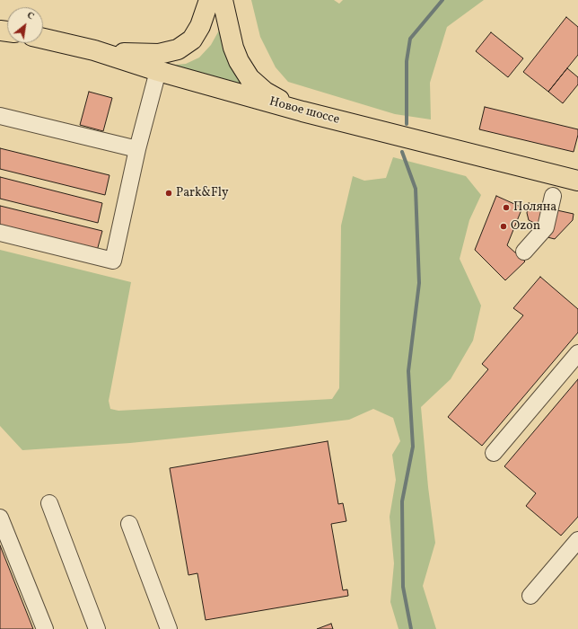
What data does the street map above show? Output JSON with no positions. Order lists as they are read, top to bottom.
{
  "streets": {
    "main road": ["Новое шоссе"]
  },
  "places": ["Park&Fly", "Поляна", "Ozon"],
  "north": "top right"
}
